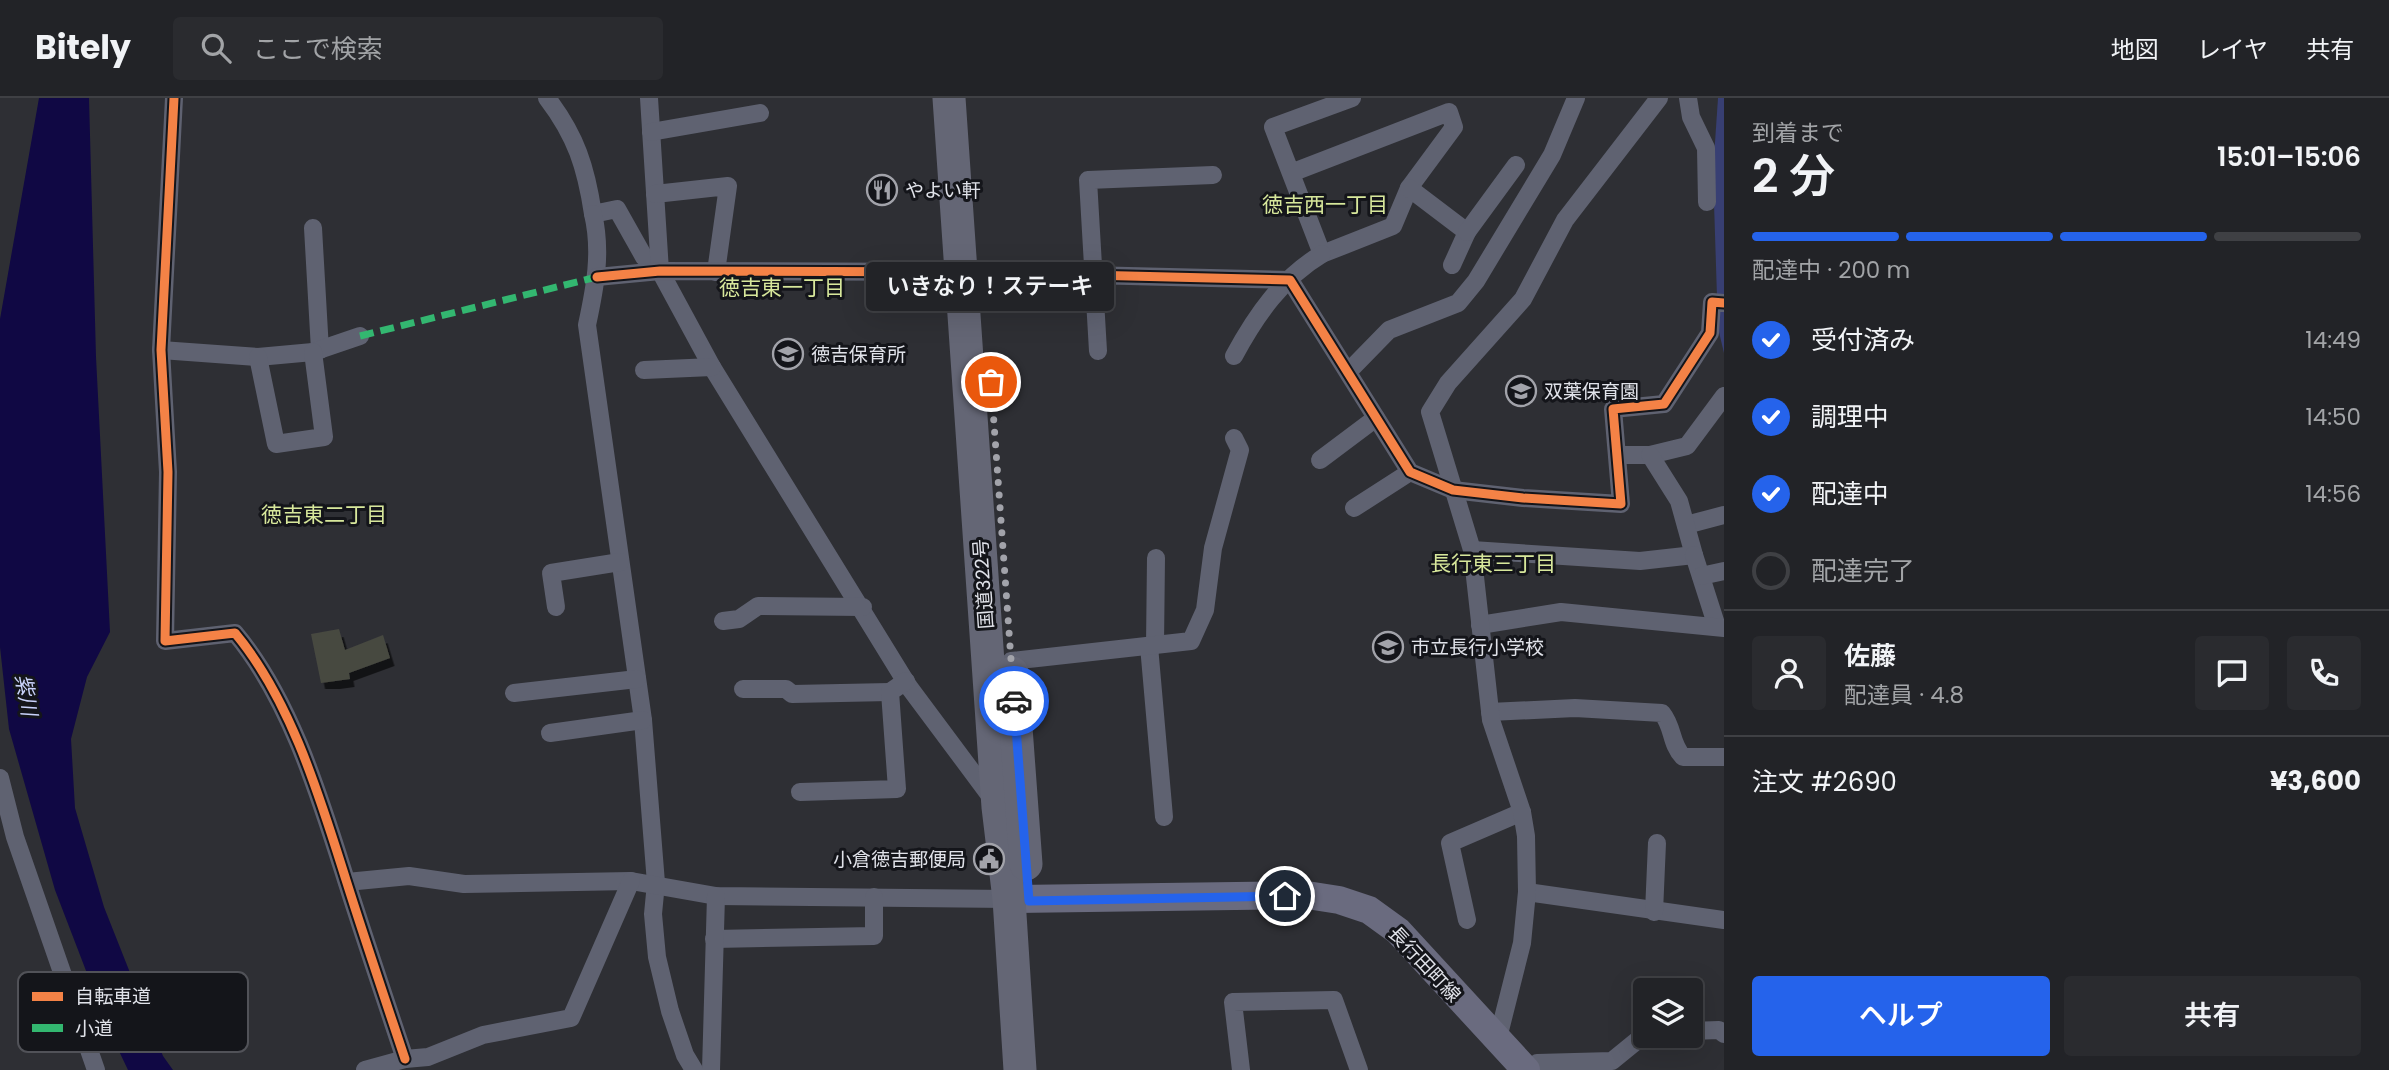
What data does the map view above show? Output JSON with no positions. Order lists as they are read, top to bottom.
{
  "streets": {
    "highway": ["国道322号"],
    "main road": ["長行田町線"]
  },
  "crossings": [
    ["国道322号", "長行田町線"]
  ],
  "districts": [
    "徳吉西一丁目",
    "徳吉東一丁目",
    "徳吉東二丁目",
    "長行東三丁目"
  ],
  "water": ["紫川"],
  "places": {
    "restaurant": ["やよい軒"],
    "school or university": ["徳吉保育所", "双葉保育園", "市立長行小学校"],
    "other": ["いきなり！ステーキ"],
    "public building": ["小倉徳吉郵便局"]
  },
  "legend": ["自転車道", "小道"],
  "page": {
    "header": "Bitely",
    "search": "ここで検索",
    "nav": ["地図", "レイヤ", "共有"],
    "heading": ["2 分", "到着まで", "15:01–15:06"],
    "panel": [
      "佐藤",
      "配達員 · 4.8",
      "注文 #2690",
      "¥3,600"
    ],
    "bar": "配達中 · 200 m",
    "bubble": "いきなり！ステーキ",
    "list": [
      ["受付済み", "14:49"],
      ["調理中", "14:50"],
      ["配達中", "14:56"],
      "配達完了"
    ],
    "buttons": ["ヘルプ", "共有"]
  }
}
